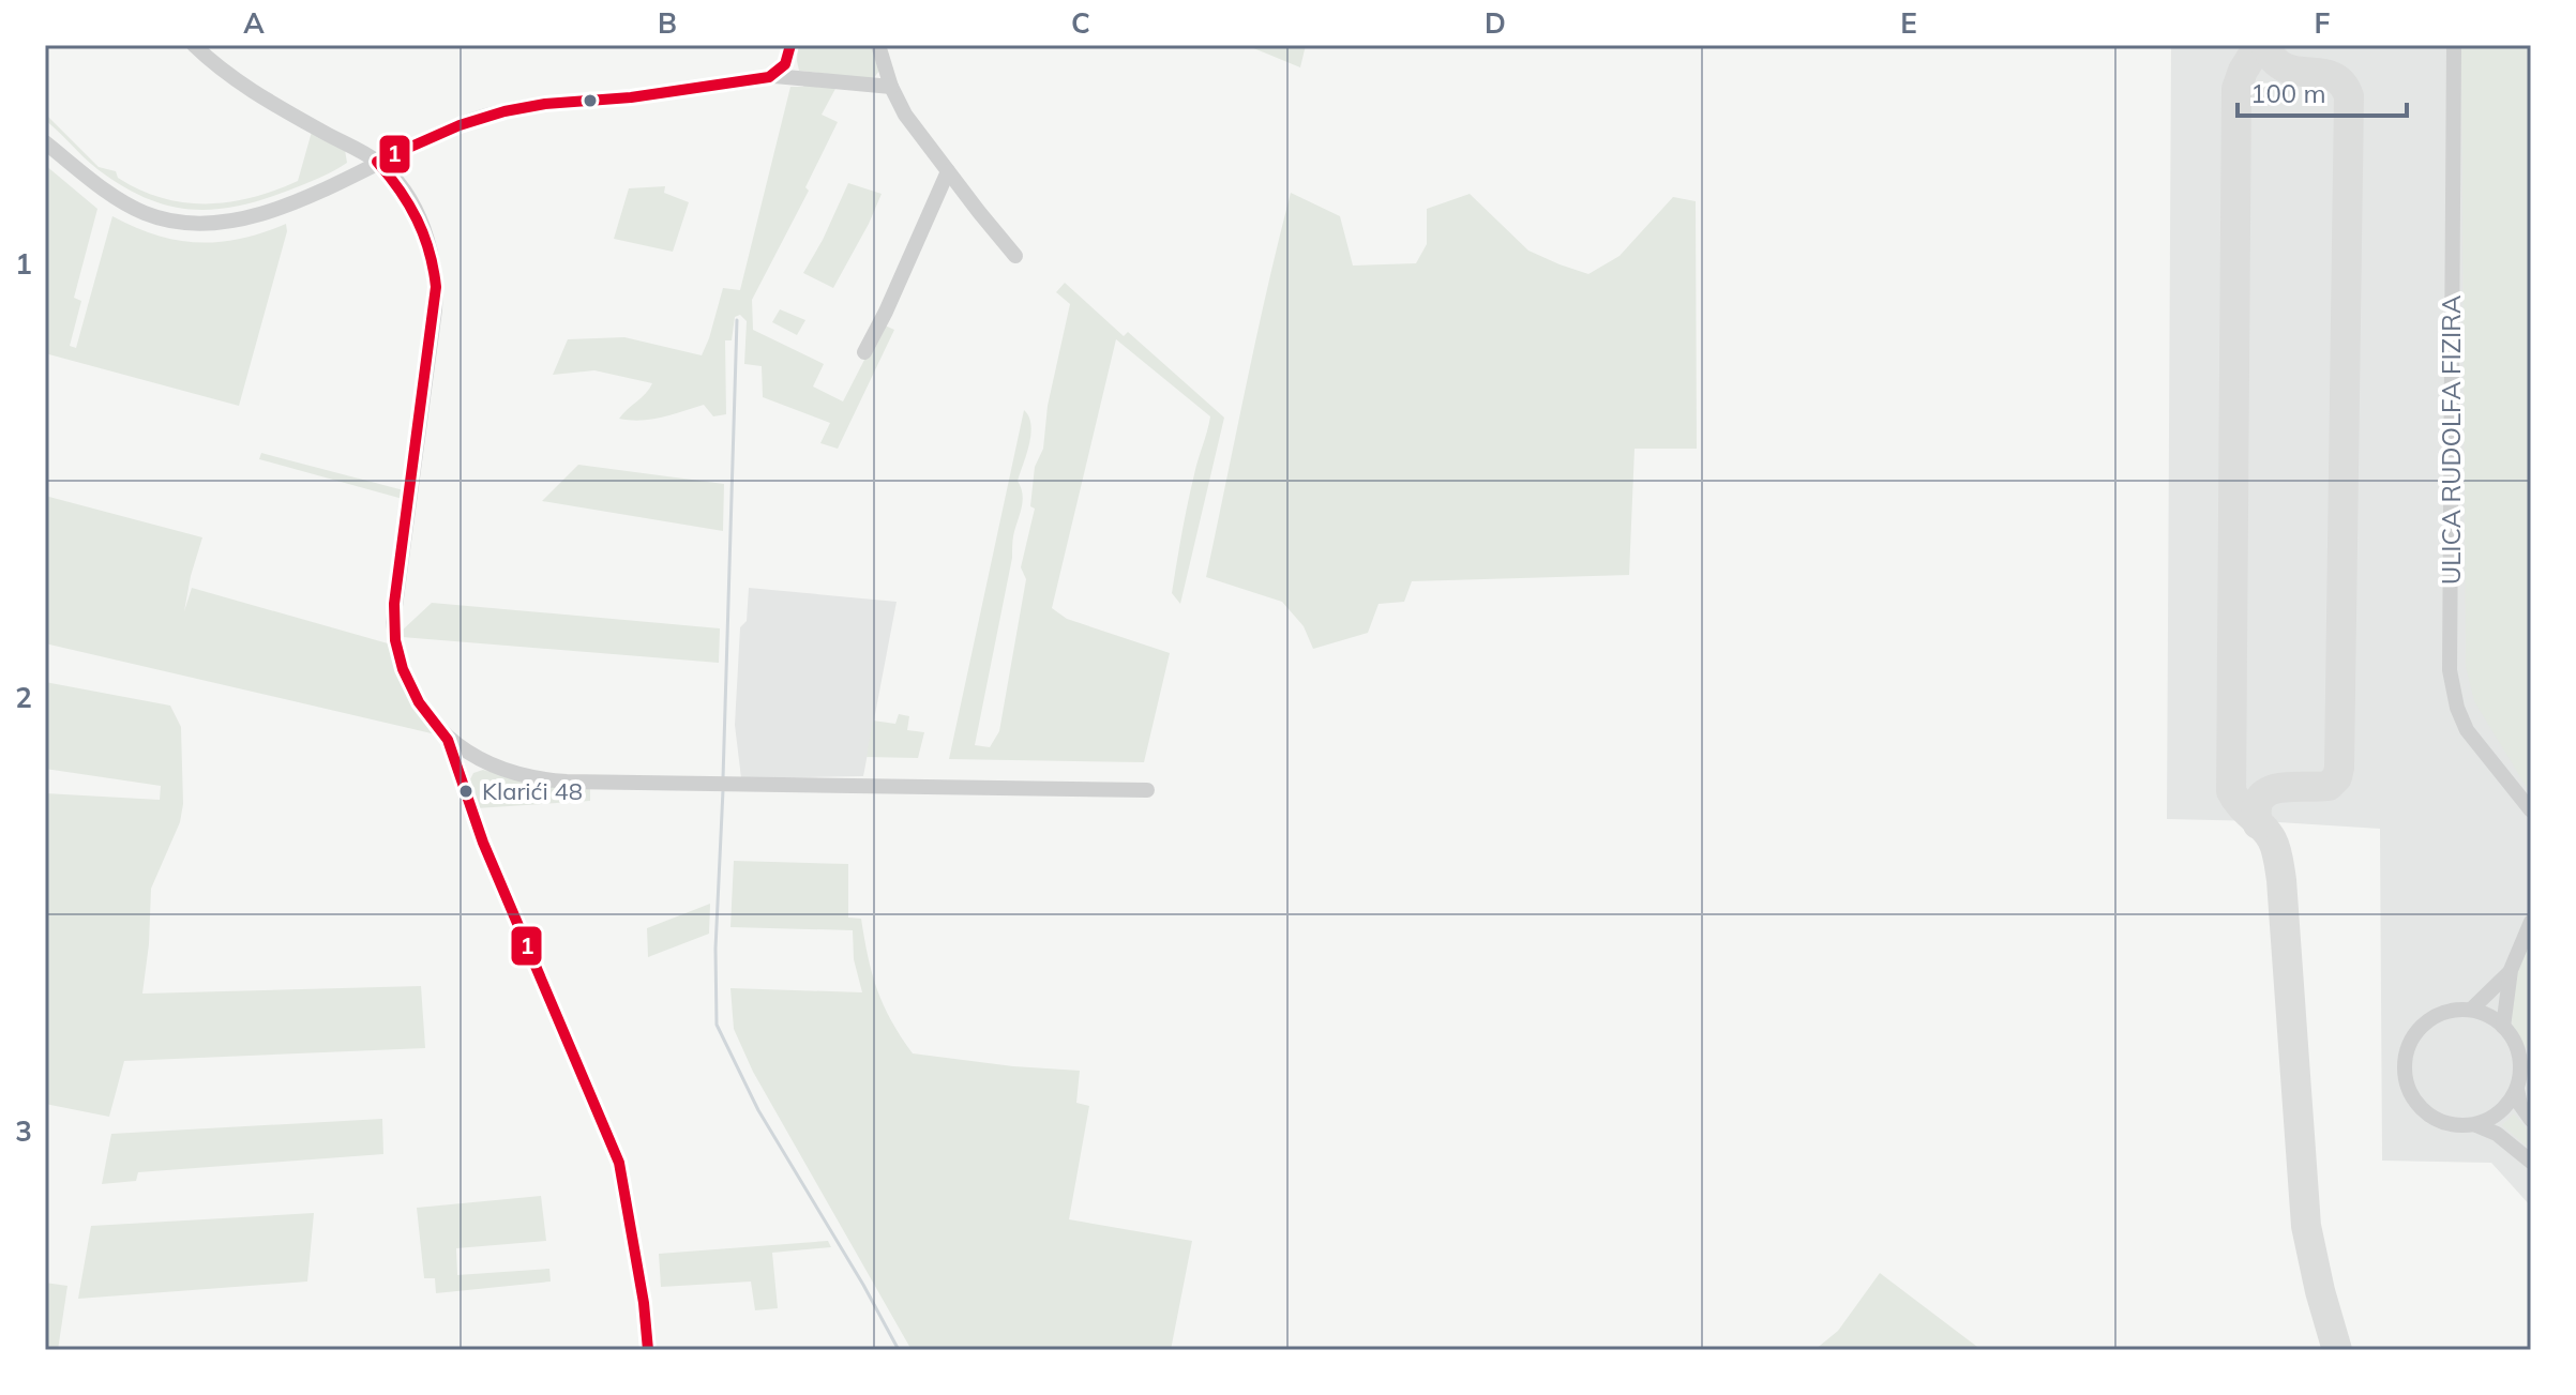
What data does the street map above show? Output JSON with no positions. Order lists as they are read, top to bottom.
{
  "streets": {
    "street": ["ULICA RUDOLFA FIZIRA"]
  },
  "places": ["Klarići 48"],
  "lines": ["transit line 1"],
  "scale_bar": "100 m",
  "grid": {
    "columns": [
      "A",
      "B",
      "C",
      "D",
      "E",
      "F"
    ],
    "rows": ["1", "2", "3"]
  }
}
